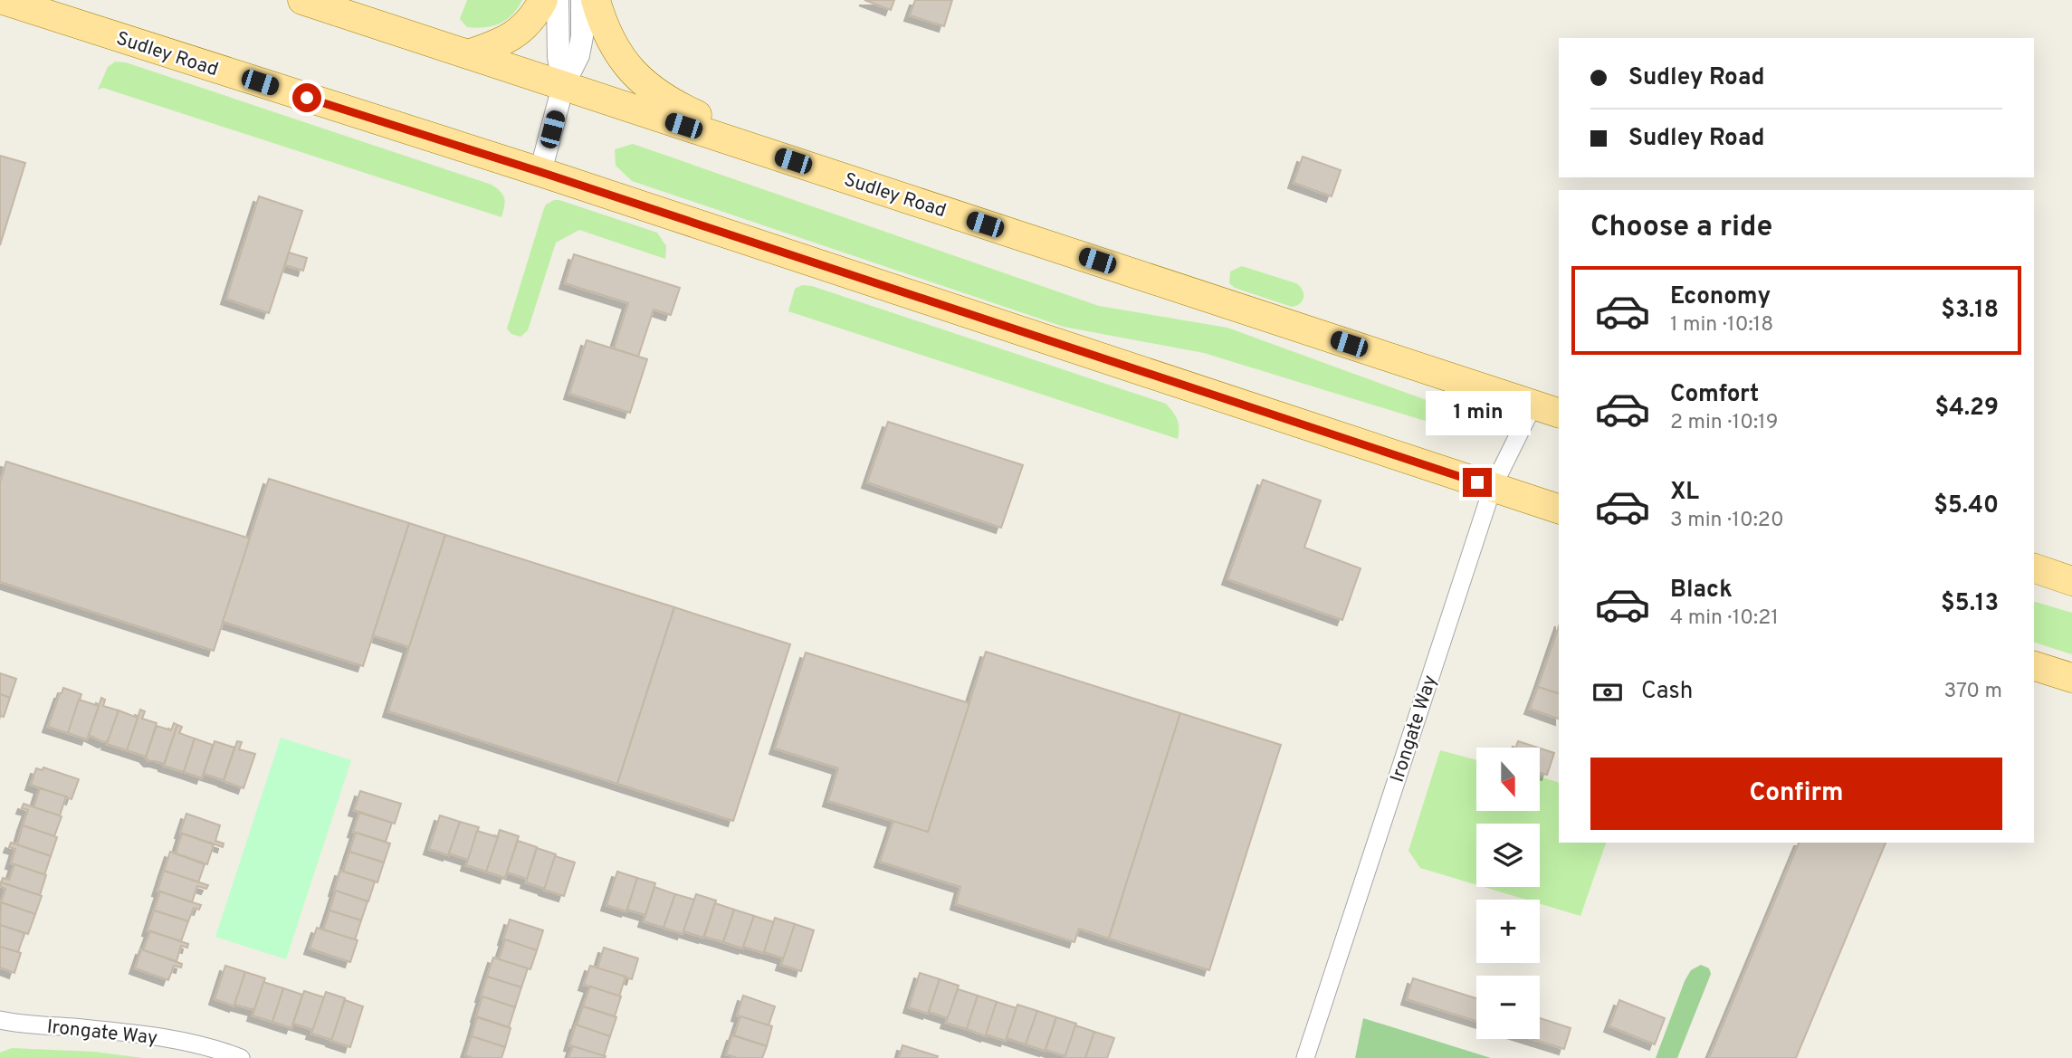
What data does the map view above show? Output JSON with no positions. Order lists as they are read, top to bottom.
{
  "streets": {
    "main road": ["Sudley Road"],
    "street": ["Irongate Way"]
  },
  "crossings": [
    ["Sudley Road", "Irongate Way"]
  ],
  "north": "bottom",
  "page": {
    "banner": ["Sudley Road", "Sudley Road"],
    "heading": "Choose a ride",
    "list": [
      {
        "name": "Economy",
        "note": "1 min · 10:18",
        "value": "$3.18"
      },
      {
        "name": "Comfort",
        "note": "2 min · 10:19",
        "value": "$4.29"
      },
      {
        "name": "XL",
        "note": "3 min · 10:20",
        "value": "$5.40"
      },
      {
        "name": "Black",
        "note": "4 min · 10:21",
        "value": "$5.13"
      }
    ],
    "bubble": "1 min",
    "pay": ["Cash", "370 m"],
    "buttons": "Confirm",
    "map_buttons": ["+", "−"]
  }
}
